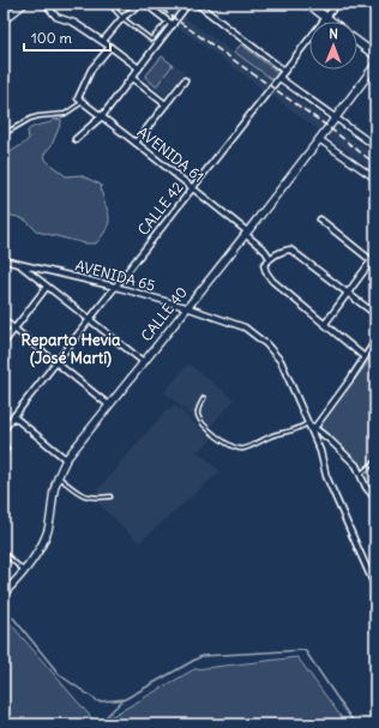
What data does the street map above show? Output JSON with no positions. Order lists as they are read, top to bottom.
{
  "streets": {
    "main road": ["CALLE 40"],
    "street": ["AVENIDA 61", "CALLE 42", "AVENIDA 65"]
  },
  "crossings": [
    ["AVENIDA 61", "CALLE 42"],
    ["AVENIDA 61", "CALLE 40"],
    ["CALLE 42", "AVENIDA 65"],
    ["AVENIDA 65", "CALLE 40"]
  ],
  "districts": ["Reparto Hevia (José Martí)"],
  "scale_bar": "100 m",
  "north": "top"
}
